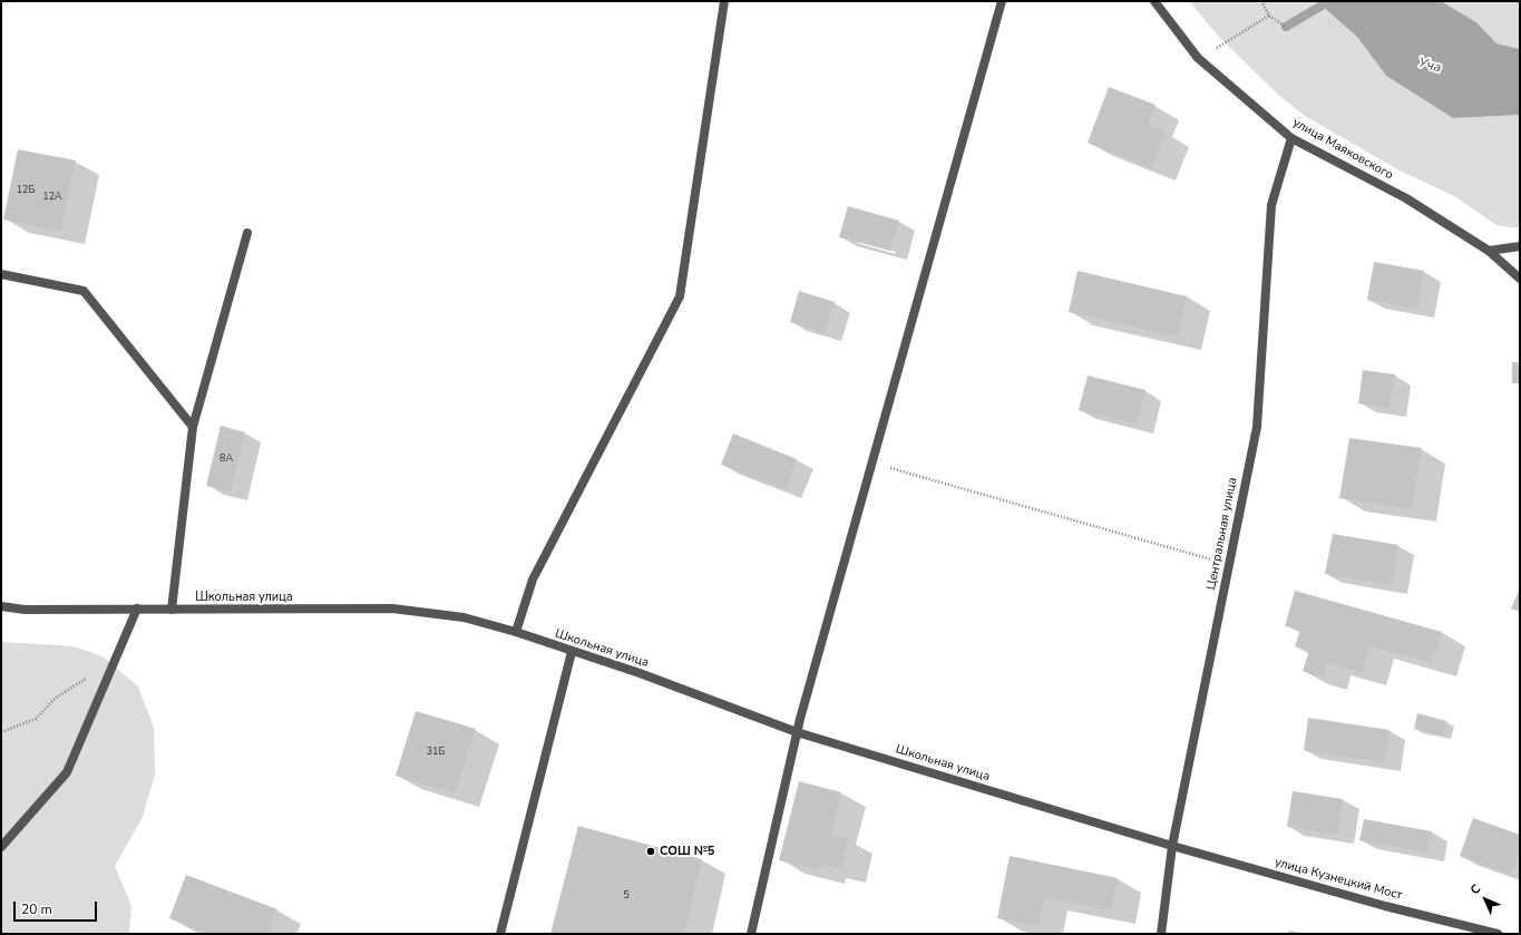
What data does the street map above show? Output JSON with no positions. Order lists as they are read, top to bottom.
{
  "streets": {
    "street": [
      "улица Маяковского",
      "Центральная улица",
      "Школьная улица",
      "улица Кузнецкий Мост"
    ]
  },
  "crossings": [
    ["улица Маяковского", "Центральная улица"],
    ["Центральная улица", "Школьная улица"],
    ["Центральная улица", "улица Кузнецкий Мост"],
    ["Школьная улица", "улица Кузнецкий Мост"]
  ],
  "water": ["Уча"],
  "places": ["СОШ №5"],
  "house_numbers": [
    "12Б",
    "12А",
    "8А",
    "31Б",
    "5"
  ],
  "scale_bar": "20 m",
  "north": "top left"
}
